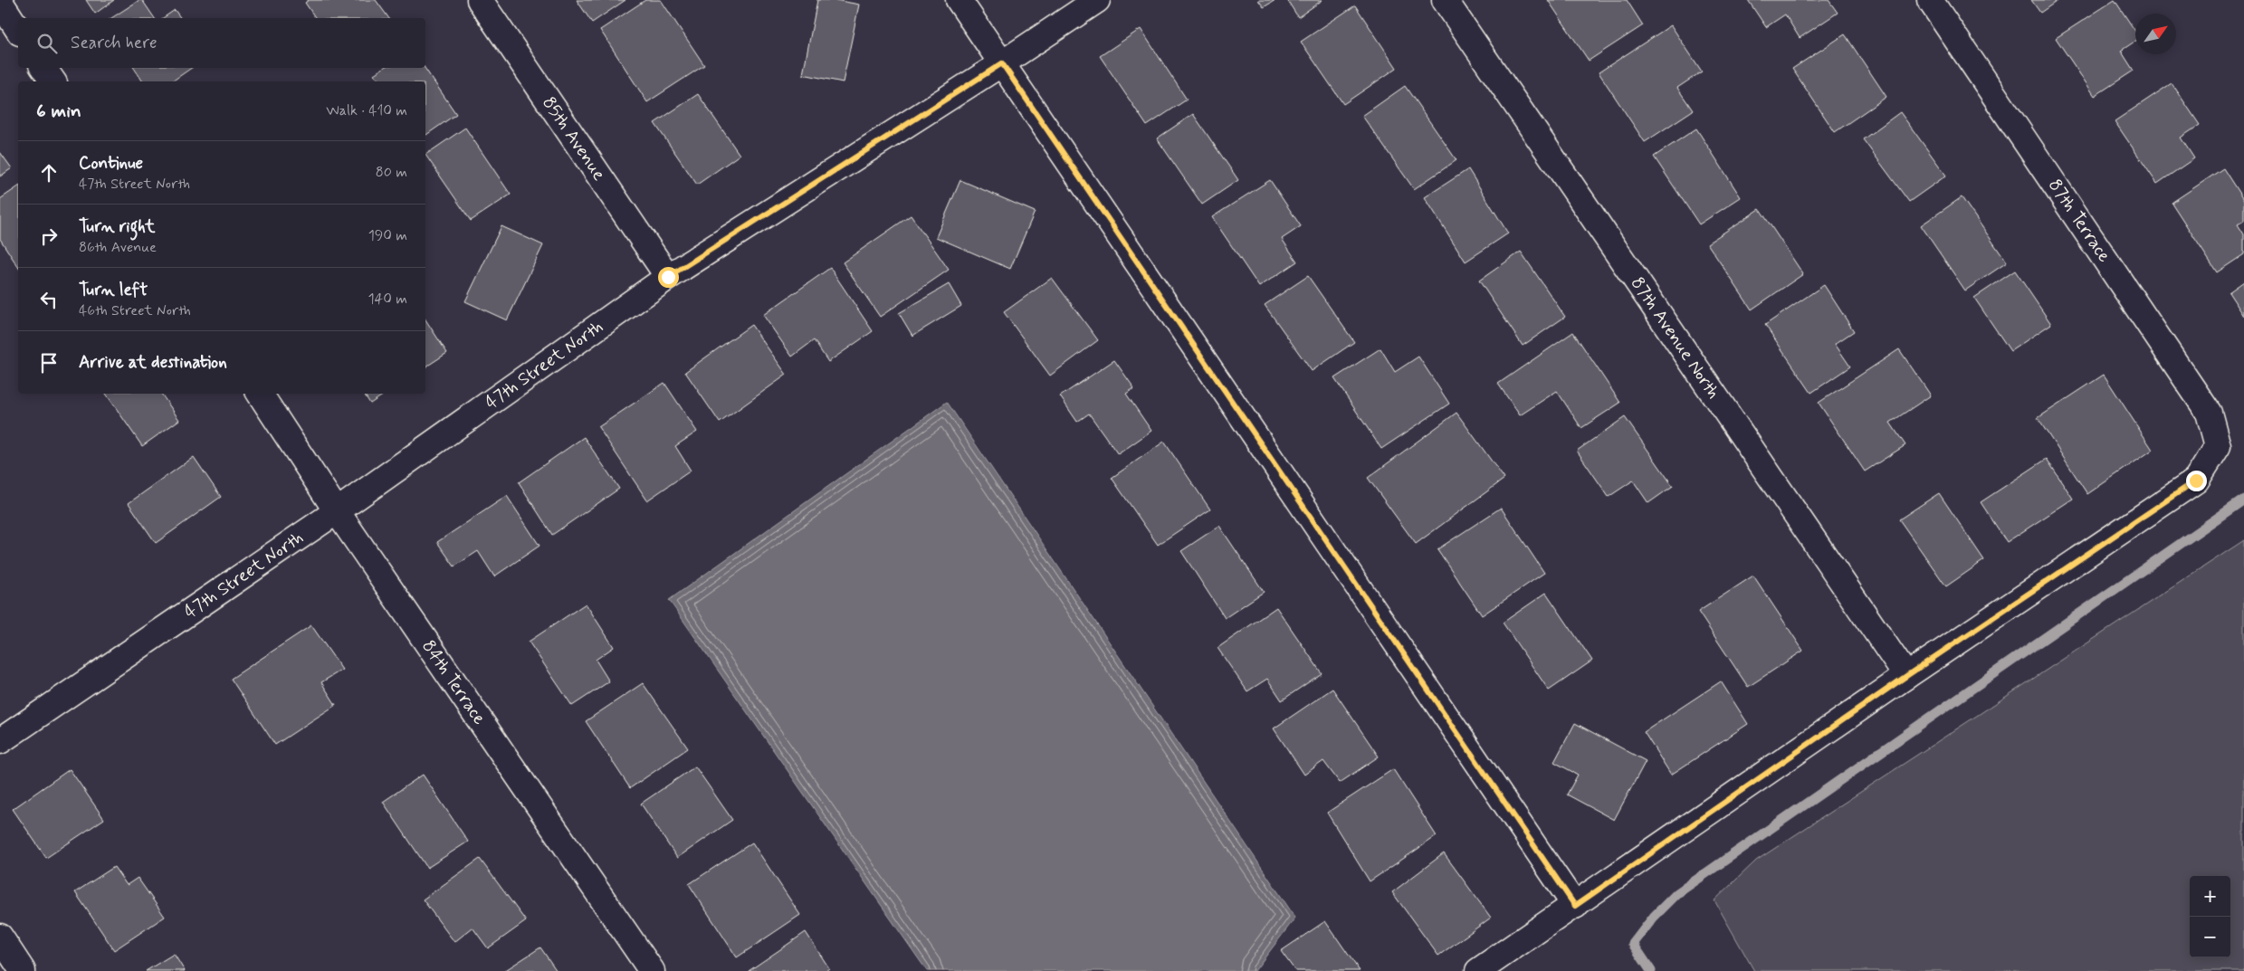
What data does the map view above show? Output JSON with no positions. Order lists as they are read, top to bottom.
{
  "streets": {
    "street": [
      "85th Avenue",
      "87th Terrace",
      "87th Avenue North",
      "47th Street North",
      "84th Terrace"
    ]
  },
  "crossings": [
    ["85th Avenue", "47th Street North"],
    ["87th Terrace", "87th Avenue North"],
    ["47th Street North", "84th Terrace"]
  ],
  "north": "top right",
  "page": {
    "search": "Search here",
    "heading": ["6 min", "Walk · 410 m"],
    "list": [
      ["Continue", "47th Street North", "80 m"],
      ["Turn right", "86th Avenue", "190 m"],
      ["Turn left", "46th Street North", "140 m"],
      "Arrive at destination"
    ],
    "map_buttons": ["+", "−"]
  }
}
